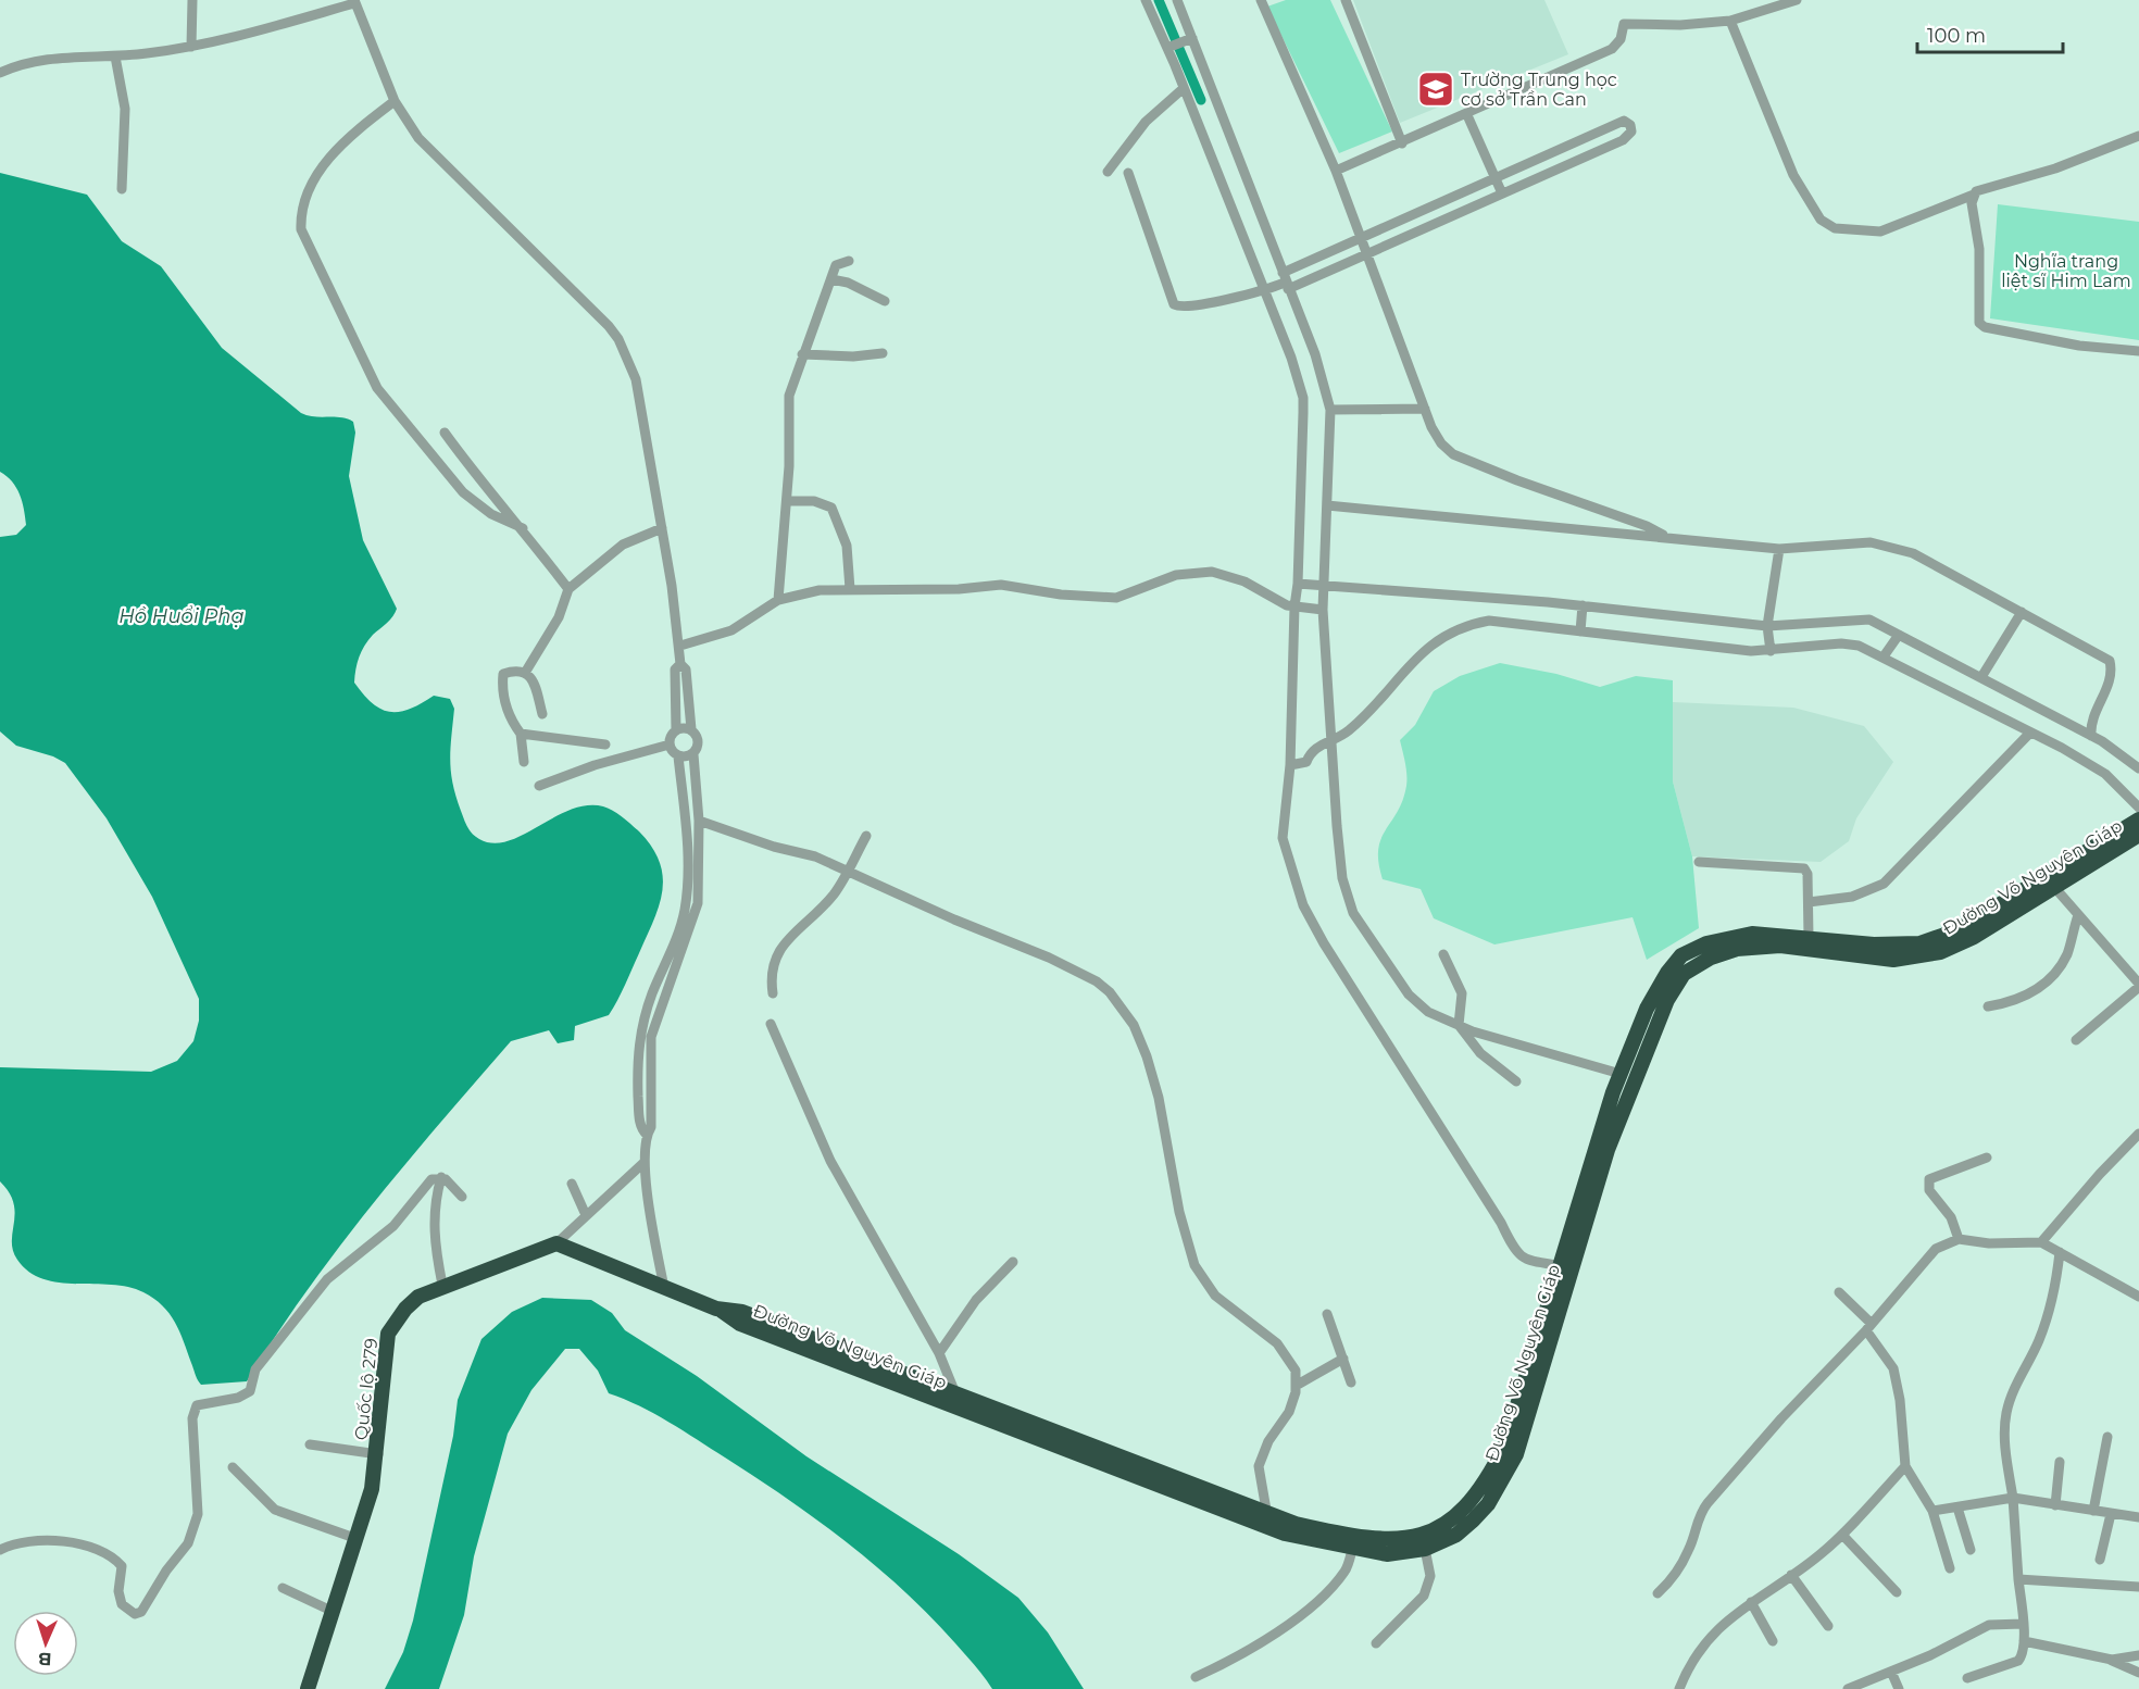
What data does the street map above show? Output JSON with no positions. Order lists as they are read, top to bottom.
{
  "streets": {
    "highway": ["Đường Võ Nguyên Giáp", "Quốc lộ 279"]
  },
  "water": ["Hồ Huổi Phạ"],
  "parks": ["Nghĩa trang liệt sĩ Him Lam"],
  "places": {
    "school or university": ["Trường Trung học cơ sở Trần Can"]
  },
  "scale_bar": "100 m",
  "north": "bottom"
}
